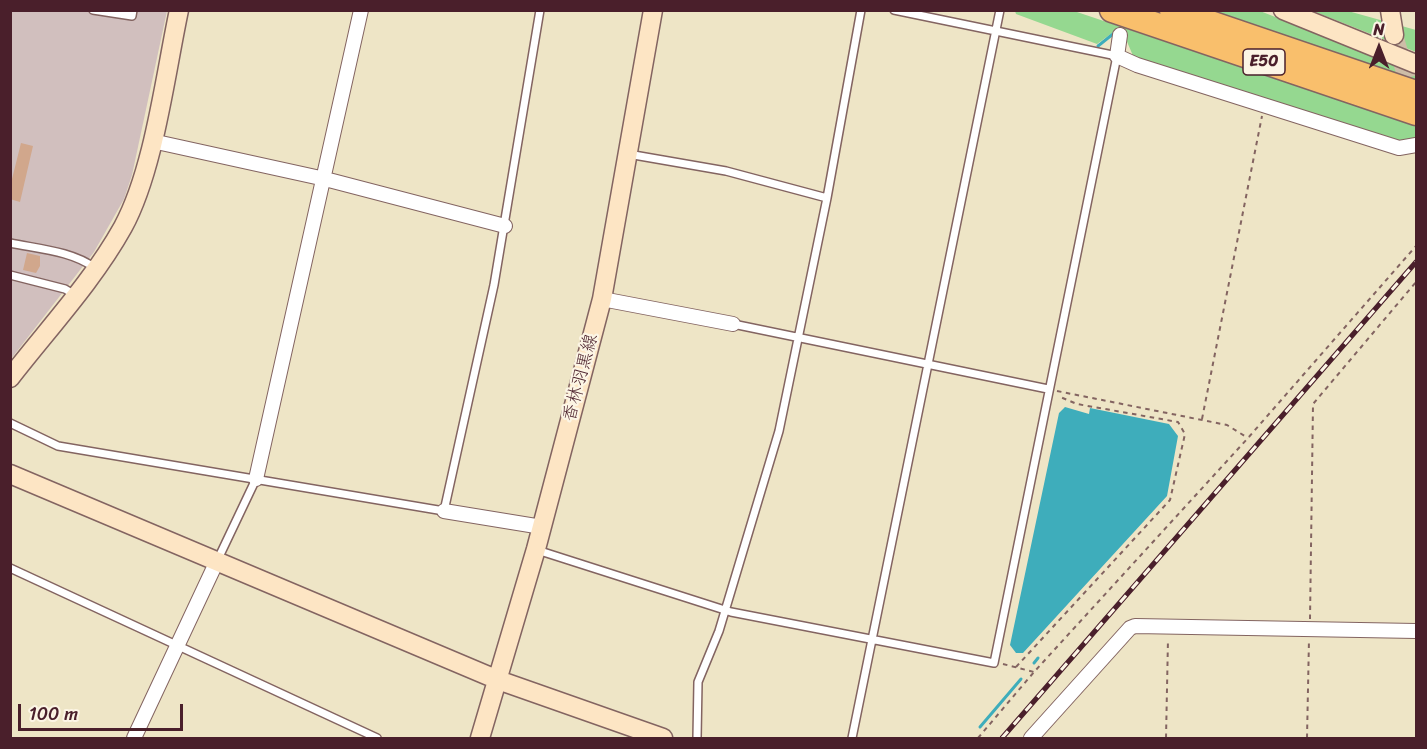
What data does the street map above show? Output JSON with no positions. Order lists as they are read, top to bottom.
{
  "streets": {
    "highway": ["E50"],
    "street": ["香林羽黒線"]
  },
  "scale_bar": "100 m",
  "north": "top"
}
